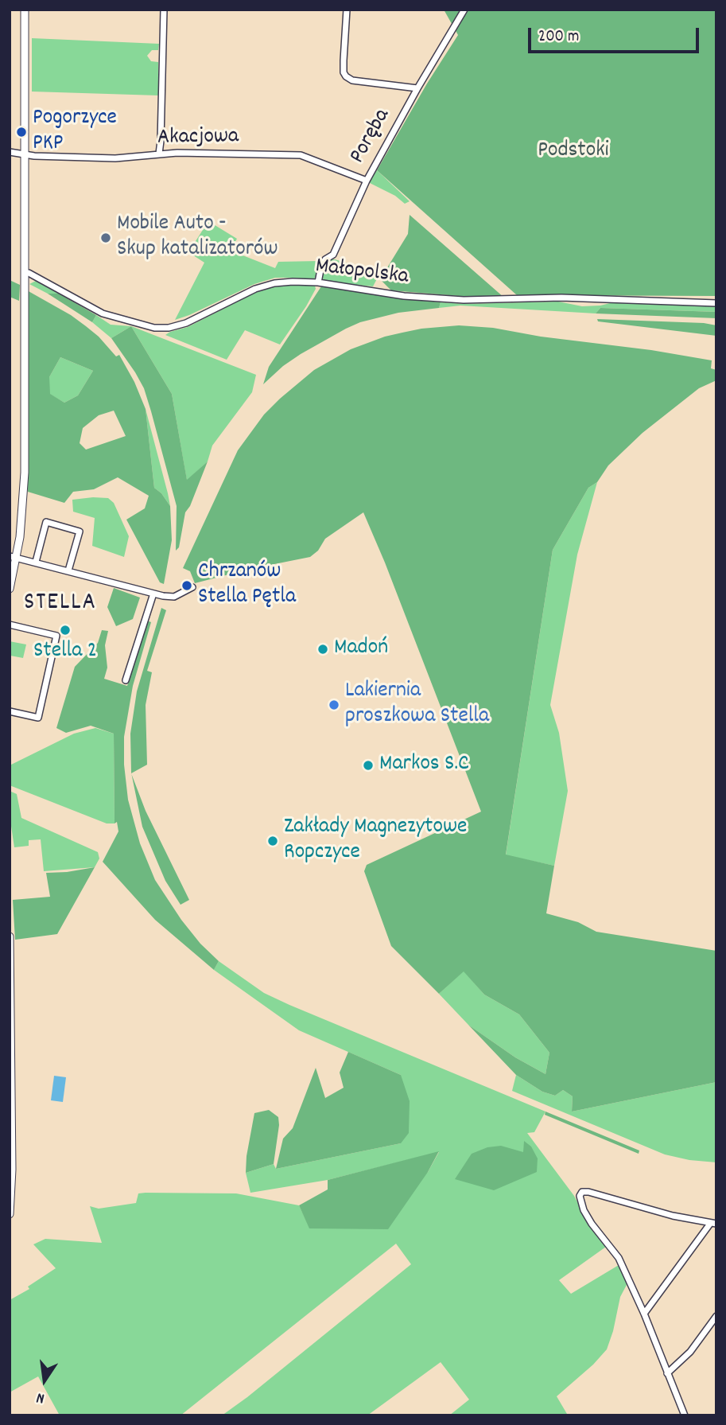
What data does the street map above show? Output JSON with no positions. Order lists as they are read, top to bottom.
{
  "streets": {
    "street": ["Poręba", "Akacjowa", "Małopolska"]
  },
  "crossings": [
    ["Poręba", "Akacjowa"],
    ["Poręba", "Małopolska"]
  ],
  "districts": ["STELLA"],
  "parks": ["Podstoki"],
  "places": [
    "Pogorzyce PKP",
    "Mobile Auto - Skup katalizatorów",
    "Chrzanów Stella Pętla",
    "Stella 2",
    "Madoń",
    "Lakiernia proszkowa Stella",
    "Markos S.C",
    "Zakłady Magnezytowe Ropczyce"
  ],
  "scale_bar": "200 m",
  "north": "bottom"
}
